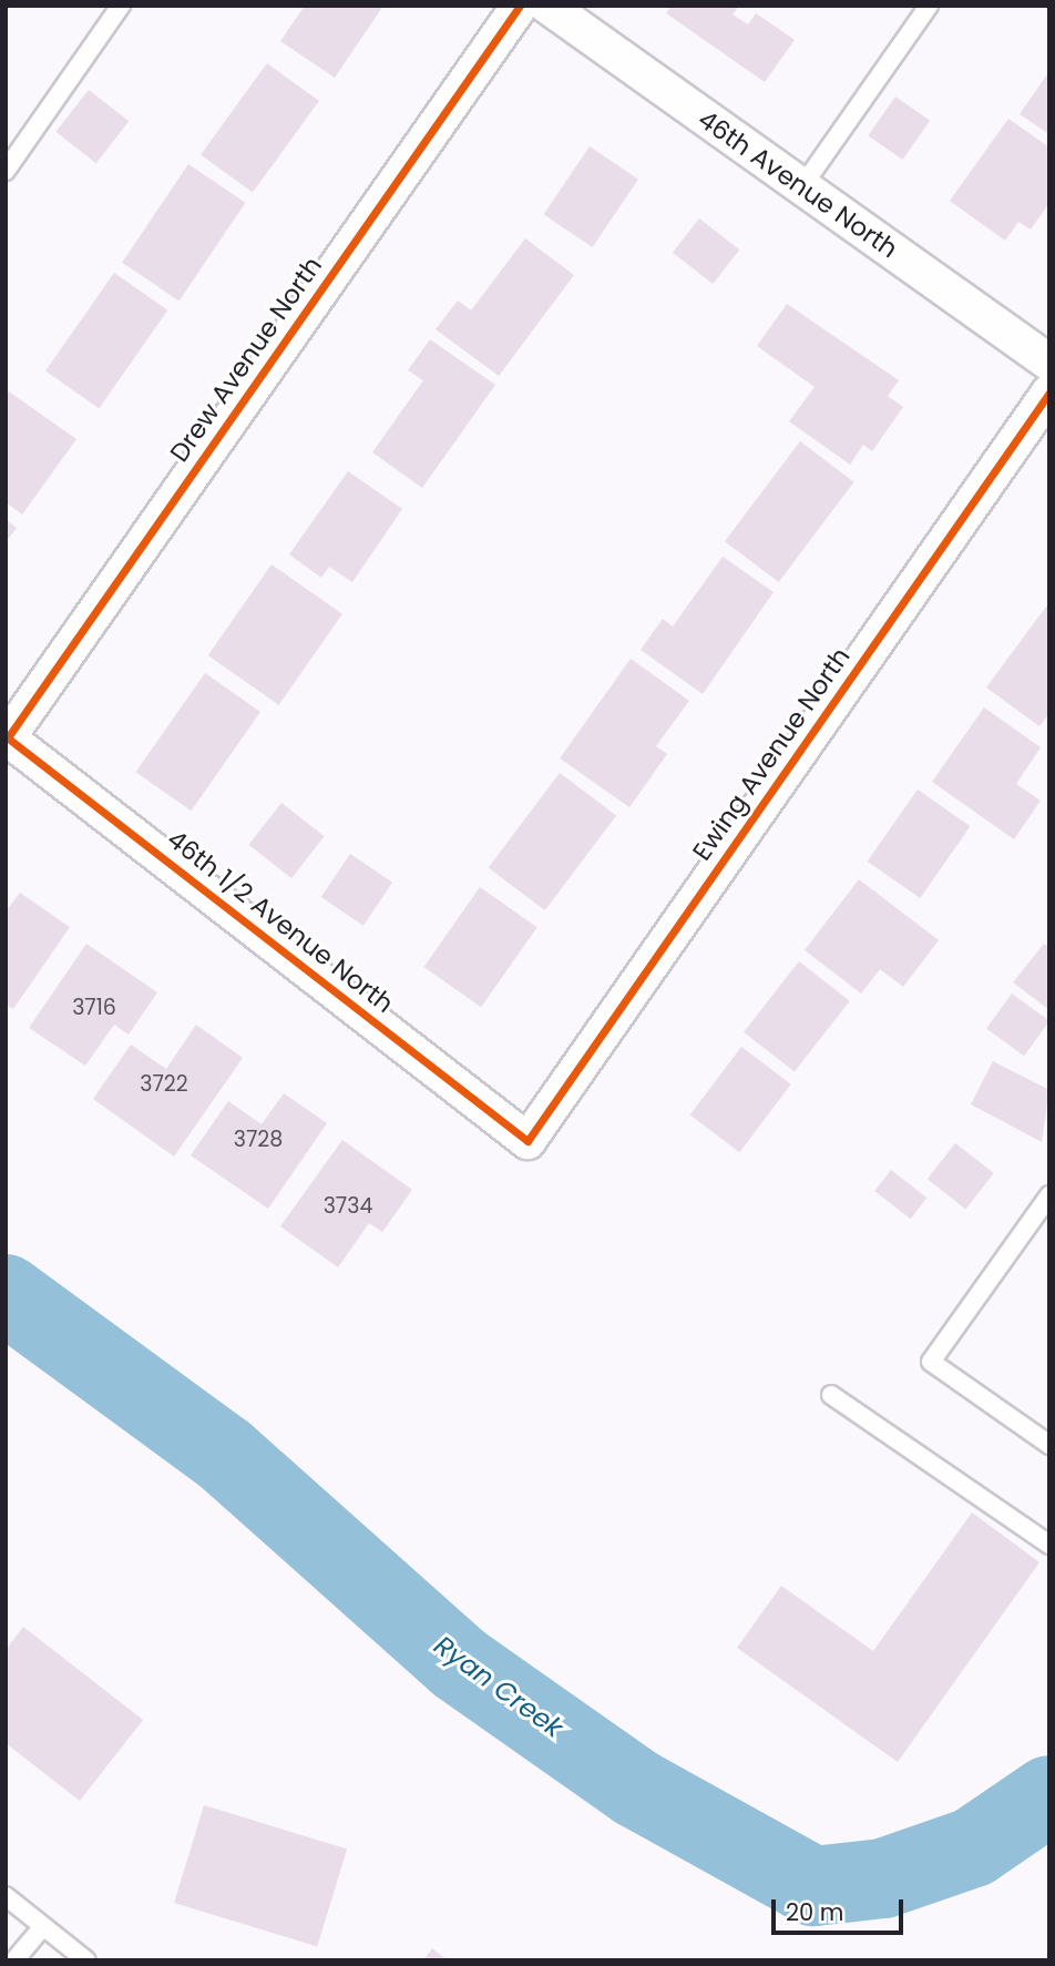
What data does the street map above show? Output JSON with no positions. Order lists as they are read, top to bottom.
{
  "streets": {
    "street": [
      "46th Avenue North",
      "Drew Avenue North",
      "Ewing Avenue North",
      "46th 1/2 Avenue North"
    ]
  },
  "crossings": [
    ["Drew Avenue North", "46th 1/2 Avenue North"],
    ["Ewing Avenue North", "46th 1/2 Avenue North"]
  ],
  "water": ["Ryan Creek"],
  "house_numbers": [
    "3716",
    "3722",
    "3728",
    "3734"
  ],
  "scale_bar": "20 m"
}
